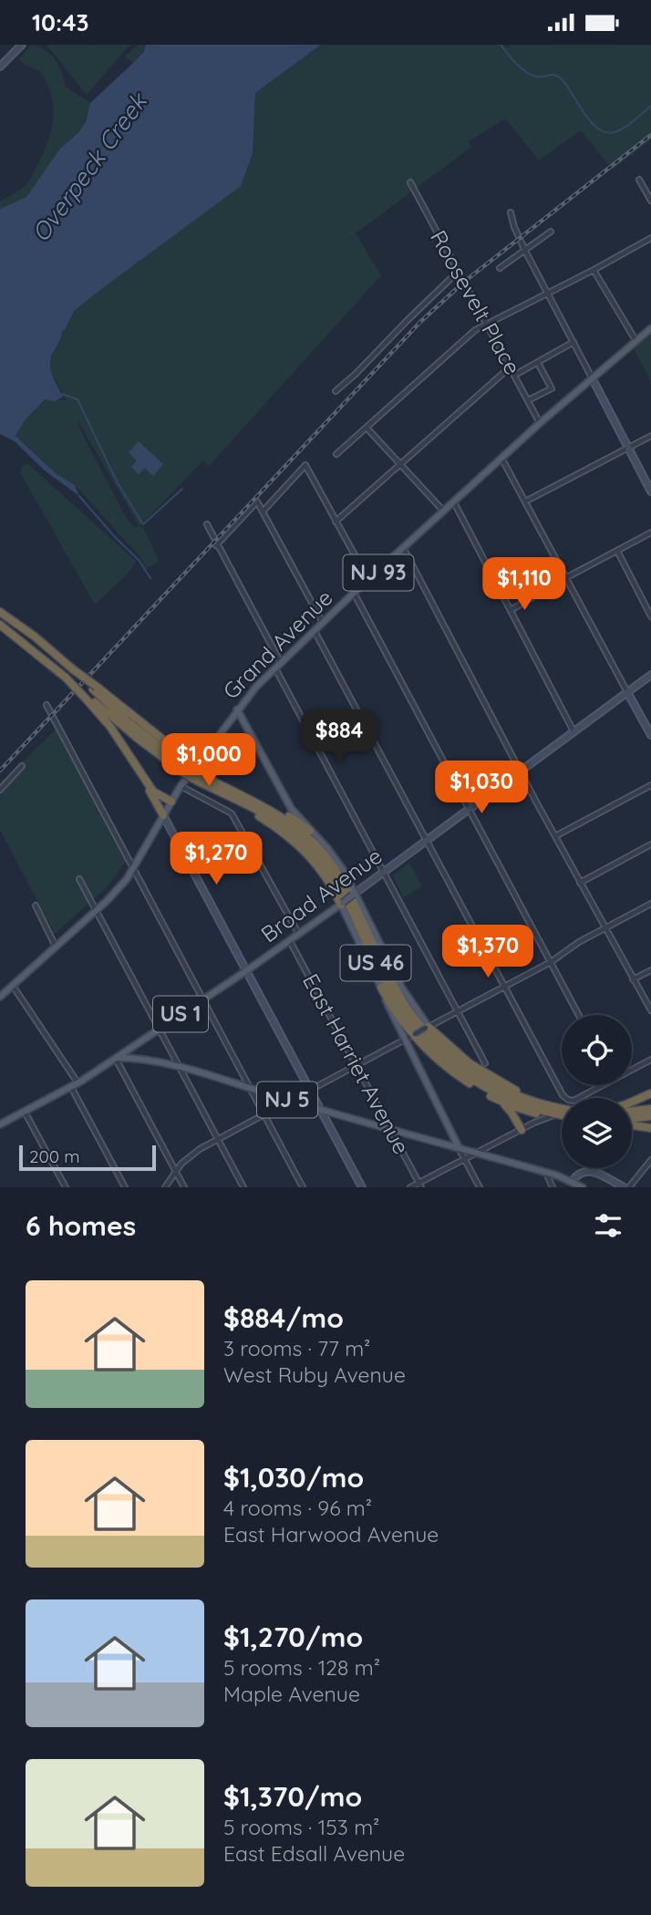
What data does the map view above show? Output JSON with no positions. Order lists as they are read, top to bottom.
{
  "streets": {
    "highway": ["US 46"],
    "main road": [
      "NJ 93",
      "Grand Avenue",
      "Broad Avenue",
      "US 1",
      "NJ 5"
    ],
    "street": ["Roosevelt Place", "East Harriet Avenue"]
  },
  "crossings": [
    ["Roosevelt Place", "Grand Avenue"],
    ["Grand Avenue", "US 46"],
    ["Broad Avenue", "East Harriet Avenue"],
    ["Broad Avenue", "NJ 5"],
    ["East Harriet Avenue", "NJ 5"]
  ],
  "water": ["Overpeck Creek"],
  "scale_bar": "200 m",
  "page": {
    "status": "10:43",
    "price": [
      "$1,110",
      "$884",
      "$1,000",
      "$1,030",
      "$1,270",
      "$1,370"
    ],
    "scale": "200 m",
    "heading": "6 homes",
    "list": [
      {
        "name": "$884/mo",
        "note": "3 rooms · 77 m² · West Ruby Avenue"
      },
      {
        "name": "$1,030/mo",
        "note": "4 rooms · 96 m² · East Harwood Avenue"
      },
      {
        "name": "$1,270/mo",
        "note": "5 rooms · 128 m² · Maple Avenue"
      },
      {
        "name": "$1,370/mo",
        "note": "5 rooms · 153 m² · East Edsall Avenue"
      }
    ]
  }
}
